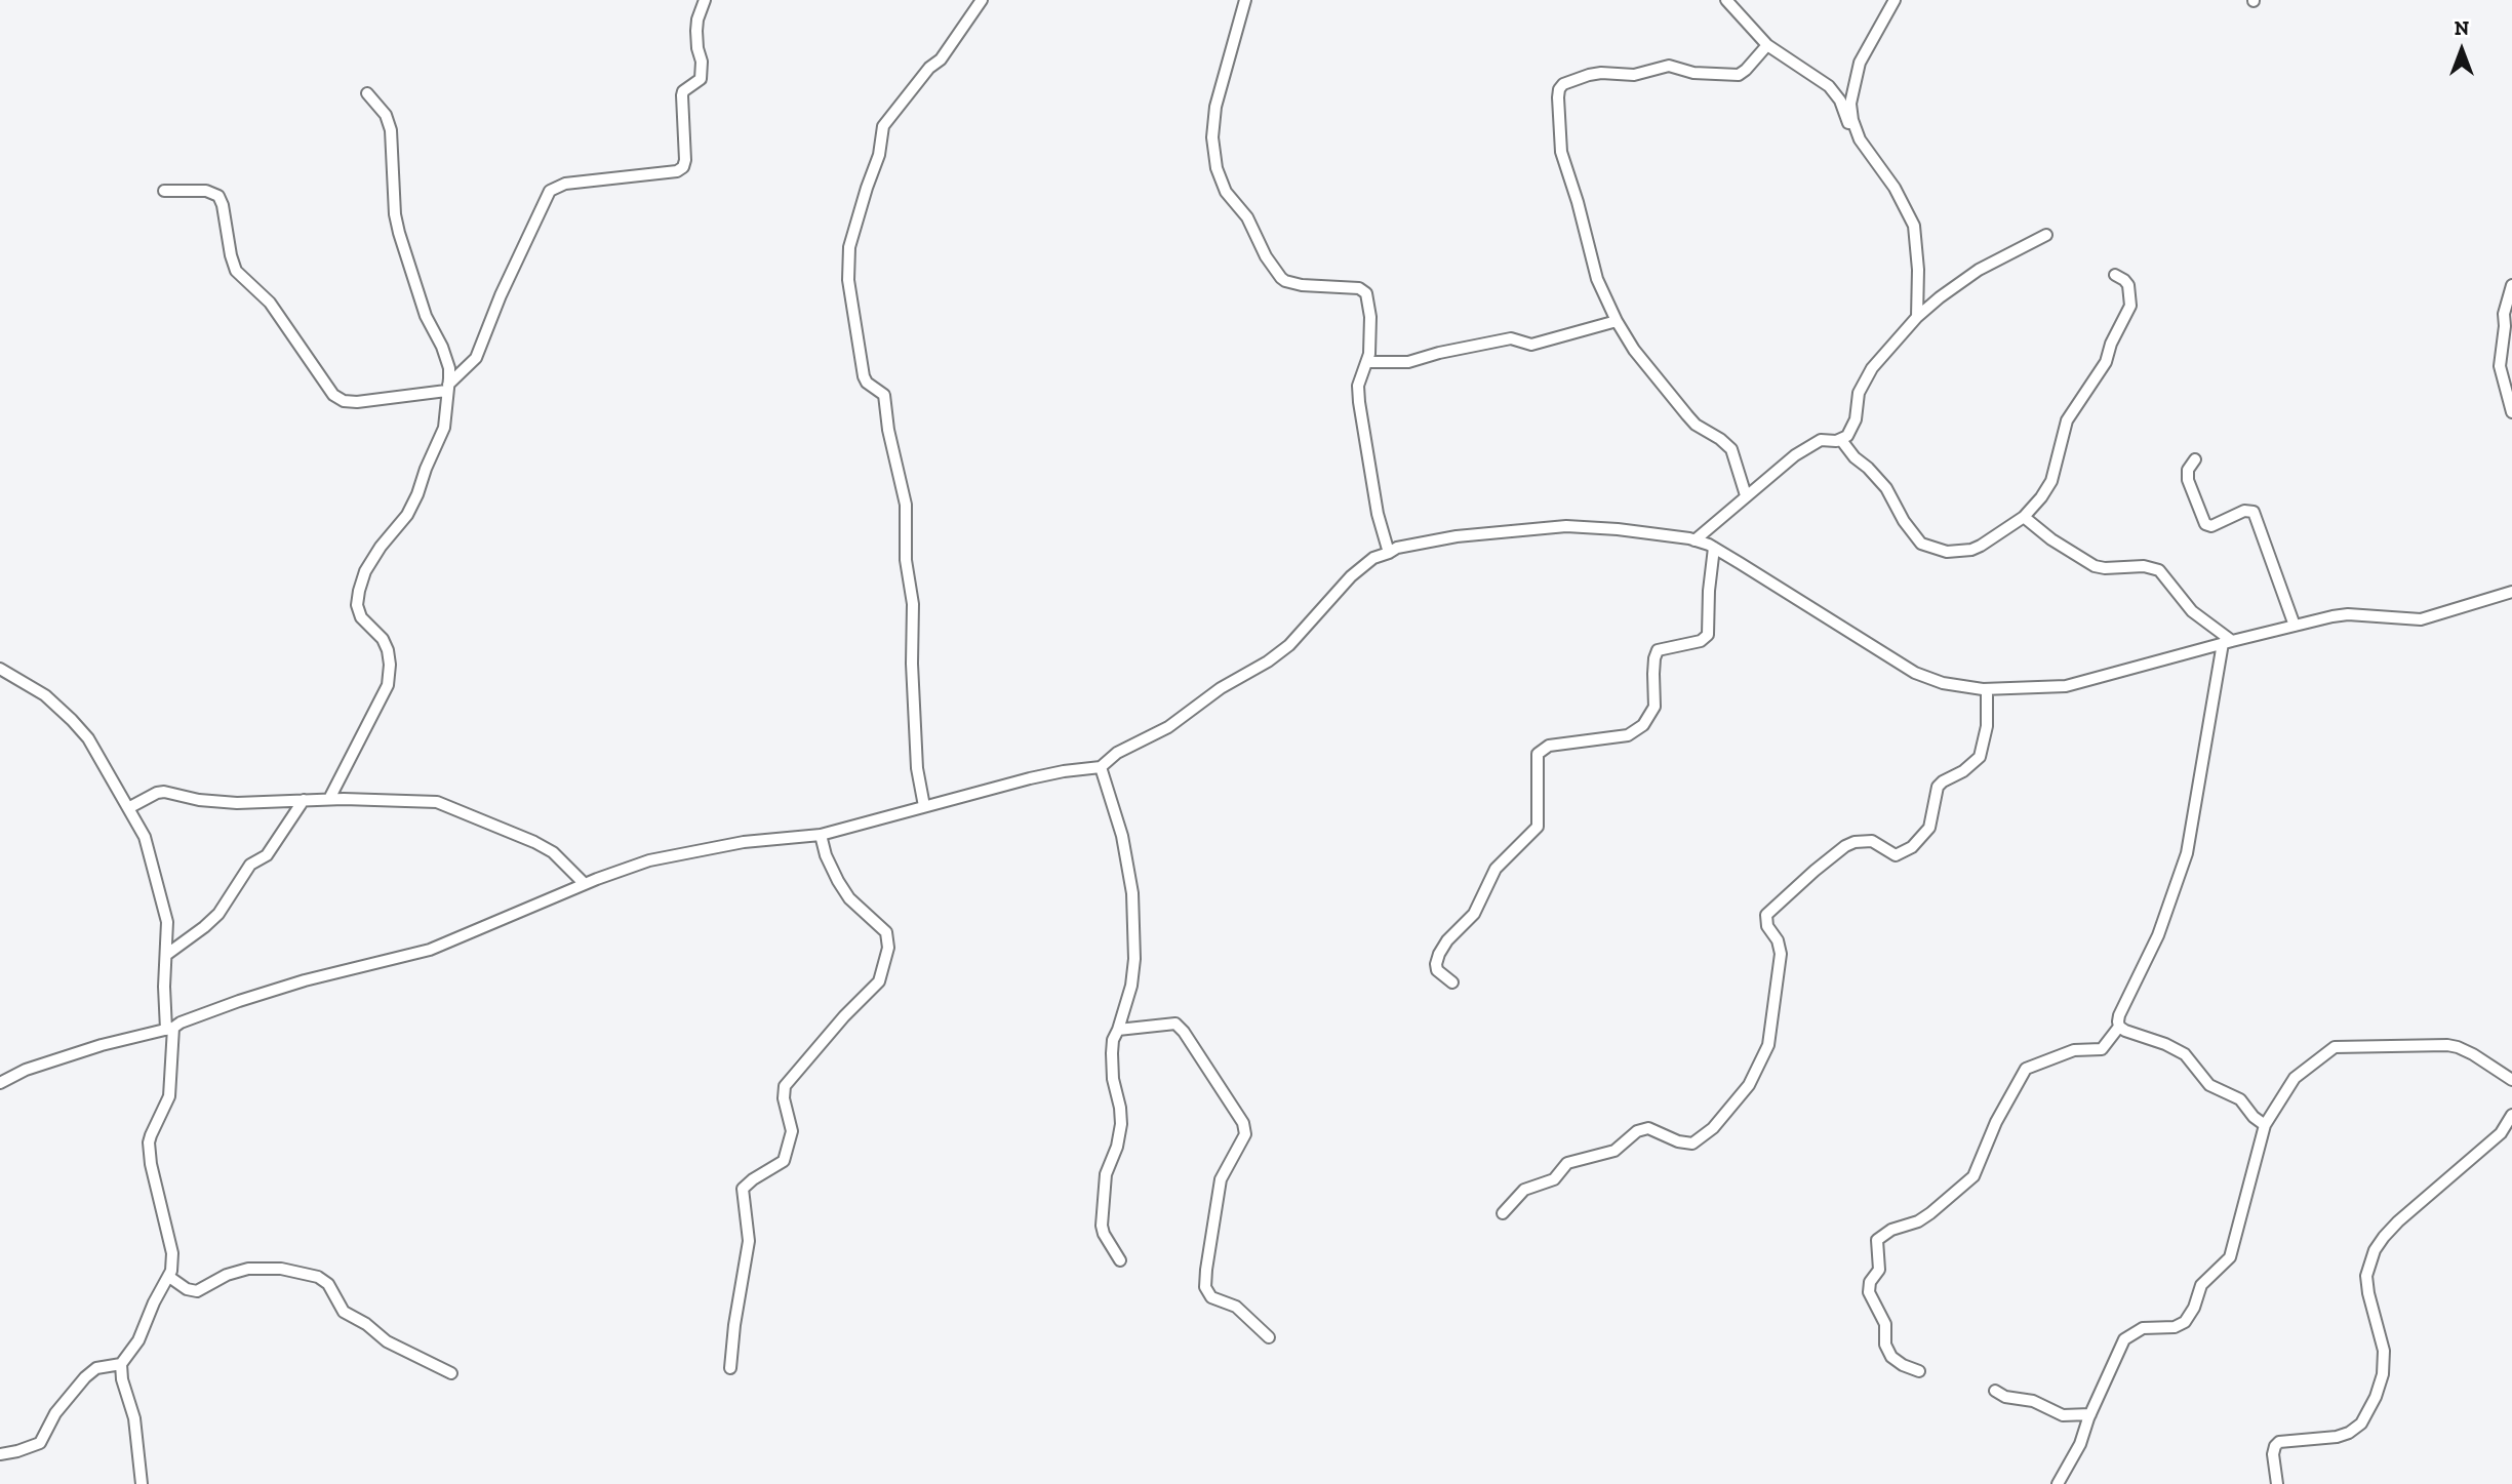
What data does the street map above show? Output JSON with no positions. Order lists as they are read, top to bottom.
{
  "north": "top"
}
